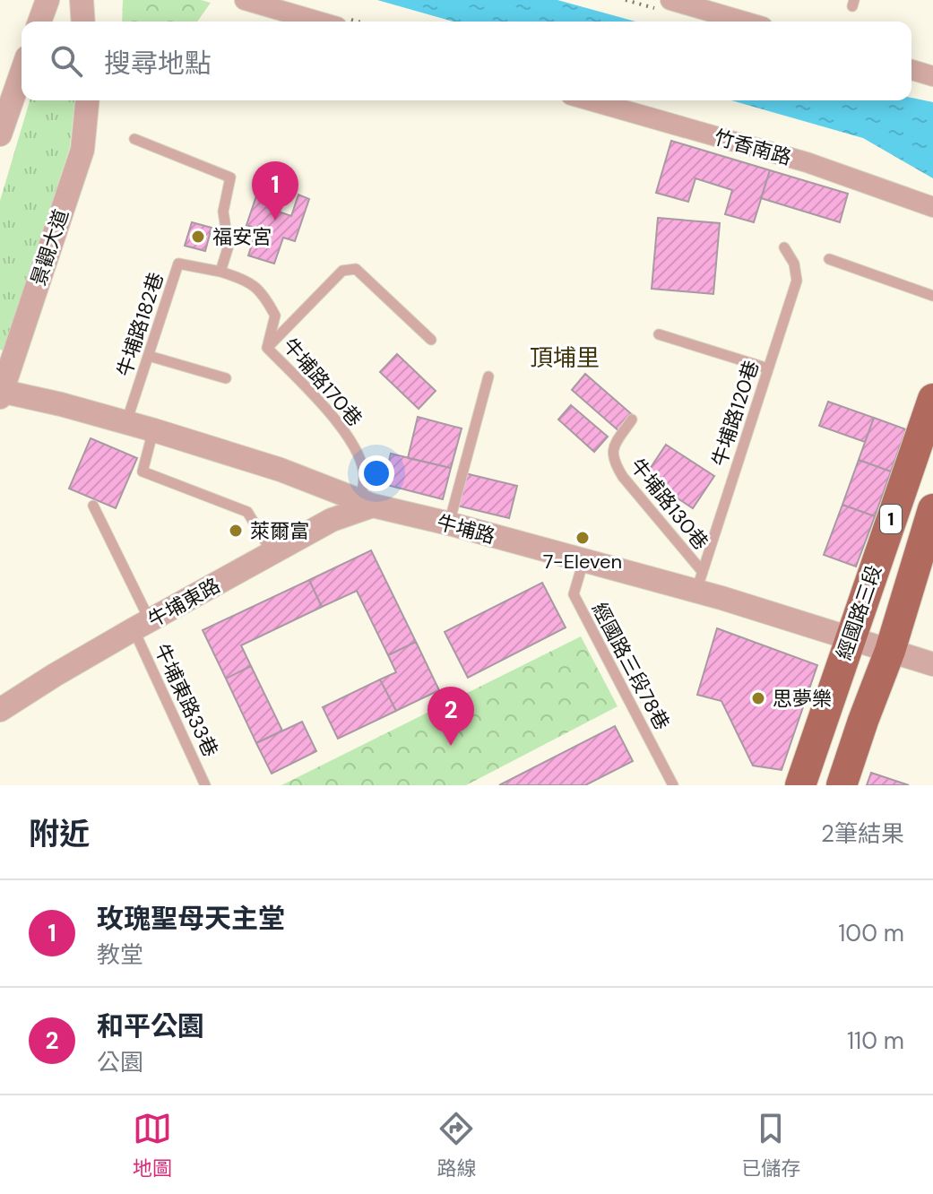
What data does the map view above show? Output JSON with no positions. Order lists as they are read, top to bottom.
{
  "streets": {
    "main road": ["1", "經國路三段"],
    "street": [
      "竹香南路",
      "景觀大道",
      "牛埔路",
      "牛埔東路"
    ],
    "lane": [
      "牛埔路182巷",
      "牛埔路170巷",
      "牛埔路120巷",
      "牛埔路130巷",
      "經國路三段78巷",
      "牛埔東路33巷"
    ]
  },
  "crossings": [
    ["景觀大道", "牛埔路"],
    ["牛埔路182巷", "牛埔路170巷"],
    ["牛埔路182巷", "牛埔路"],
    ["牛埔路170巷", "牛埔路"],
    ["牛埔路170巷", "牛埔東路"],
    ["牛埔路120巷", "牛埔路130巷"],
    ["牛埔路120巷", "牛埔路"],
    ["牛埔路130巷", "牛埔路"],
    ["牛埔路", "牛埔東路"],
    ["牛埔路", "經國路三段"],
    ["牛埔路", "經國路三段78巷"],
    ["牛埔東路", "牛埔東路33巷"]
  ],
  "districts": ["頂埔里"],
  "places": [
    "福安宮",
    "萊爾富",
    "7-Eleven",
    "思夢樂"
  ],
  "page": {
    "search": "搜尋地點",
    "pins": ["1", "2"],
    "heading": ["附近", "2筆結果"],
    "list": [
      {
        "mark": "1",
        "name": "玫瑰聖母天主堂",
        "note": "教堂",
        "value": "100 m"
      },
      {
        "mark": "2",
        "name": "和平公園",
        "note": "公園",
        "value": "110 m"
      }
    ],
    "nav": ["地圖", "路線", "已儲存"]
  }
}
